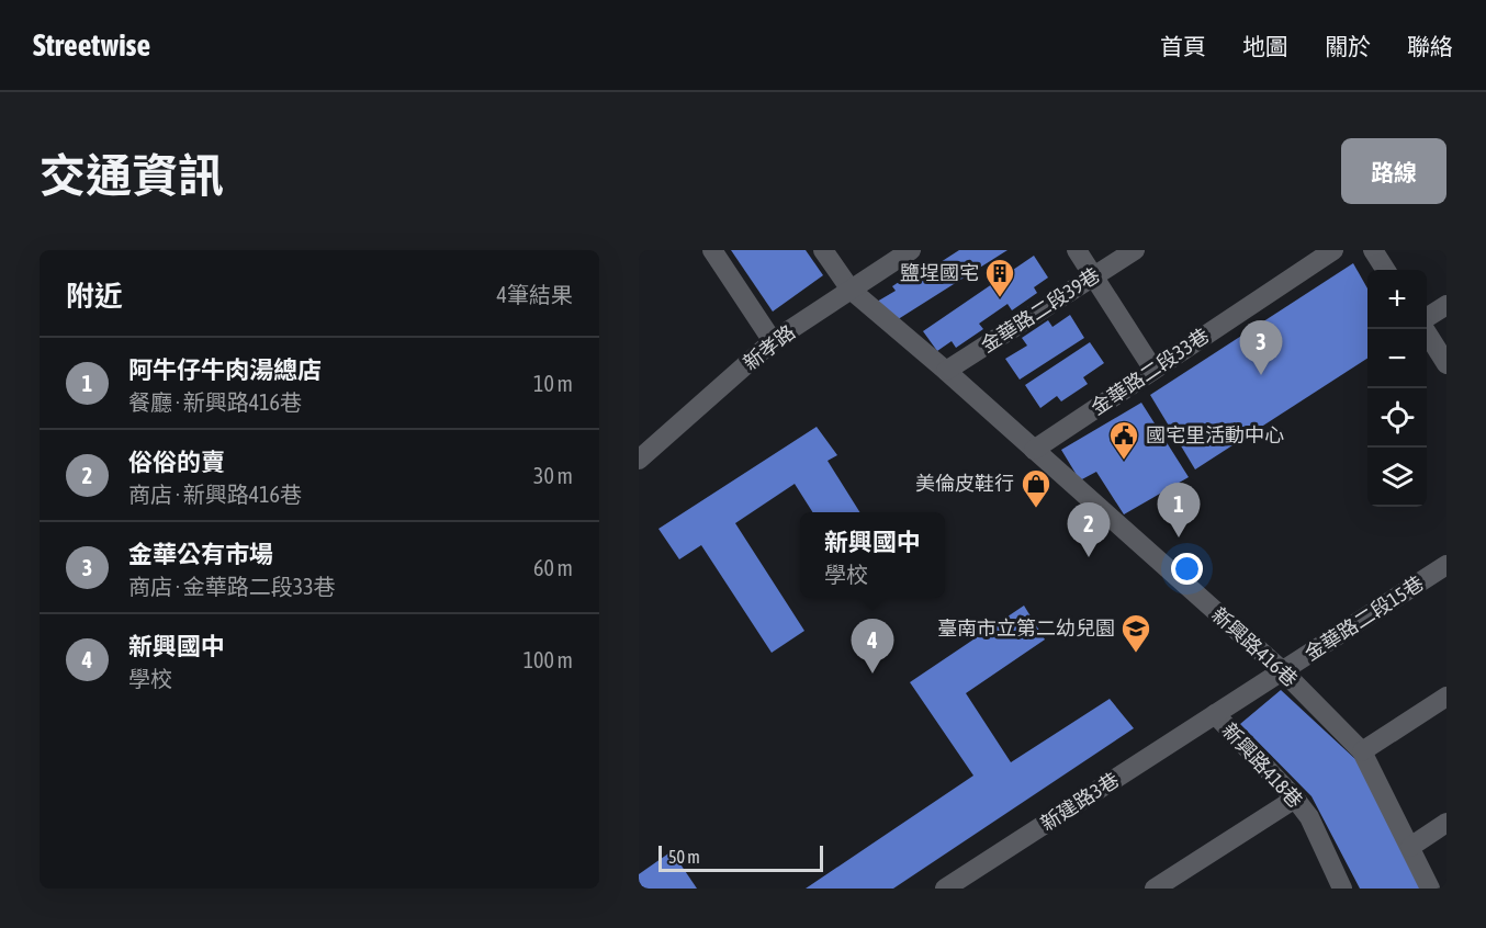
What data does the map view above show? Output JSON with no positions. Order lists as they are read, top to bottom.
{
  "streets": {
    "street": [
      "金華路二段39巷",
      "新孝路",
      "金華路二段33巷",
      "金華路二段15巷",
      "新興路416巷",
      "新興路418巷",
      "新建路3巷"
    ]
  },
  "crossings": [
    ["金華路二段39巷", "新興路416巷"],
    ["新孝路", "新興路416巷"],
    ["金華路二段33巷", "新興路416巷"],
    ["金華路二段15巷", "新興路416巷"],
    ["金華路二段15巷", "新興路418巷"],
    ["金華路二段15巷", "新建路3巷"],
    ["新興路418巷", "新建路3巷"]
  ],
  "places": {
    "building": ["鹽埕國宅"],
    "public building": ["國宅里活動中心"],
    "shop": ["美倫皮鞋行"],
    "school or university": ["臺南市立第二幼兒園"]
  },
  "scale_bar": "50 m",
  "page": {
    "header": "Streetwise",
    "nav": [
      "首頁",
      "地圖",
      "關於",
      "聯絡"
    ],
    "title": "交通資訊",
    "buttons": "路線",
    "heading": ["附近", "4筆結果"],
    "map_buttons": ["+", "−"],
    "pins": [
      "3",
      "1",
      "2",
      "4"
    ],
    "list": [
      {
        "mark": "1",
        "name": "阿牛仔牛肉湯總店",
        "note": "餐廳 · 新興路416巷",
        "value": "10 m"
      },
      {
        "mark": "2",
        "name": "俗俗的賣",
        "note": "商店 · 新興路416巷",
        "value": "30 m"
      },
      {
        "mark": "3",
        "name": "金華公有市場",
        "note": "商店 · 金華路二段33巷",
        "value": "60 m"
      },
      {
        "mark": "4",
        "name": "新興國中",
        "note": "學校",
        "value": "100 m"
      }
    ],
    "popup": ["新興國中", "學校"],
    "scale": "50 m"
  }
}
